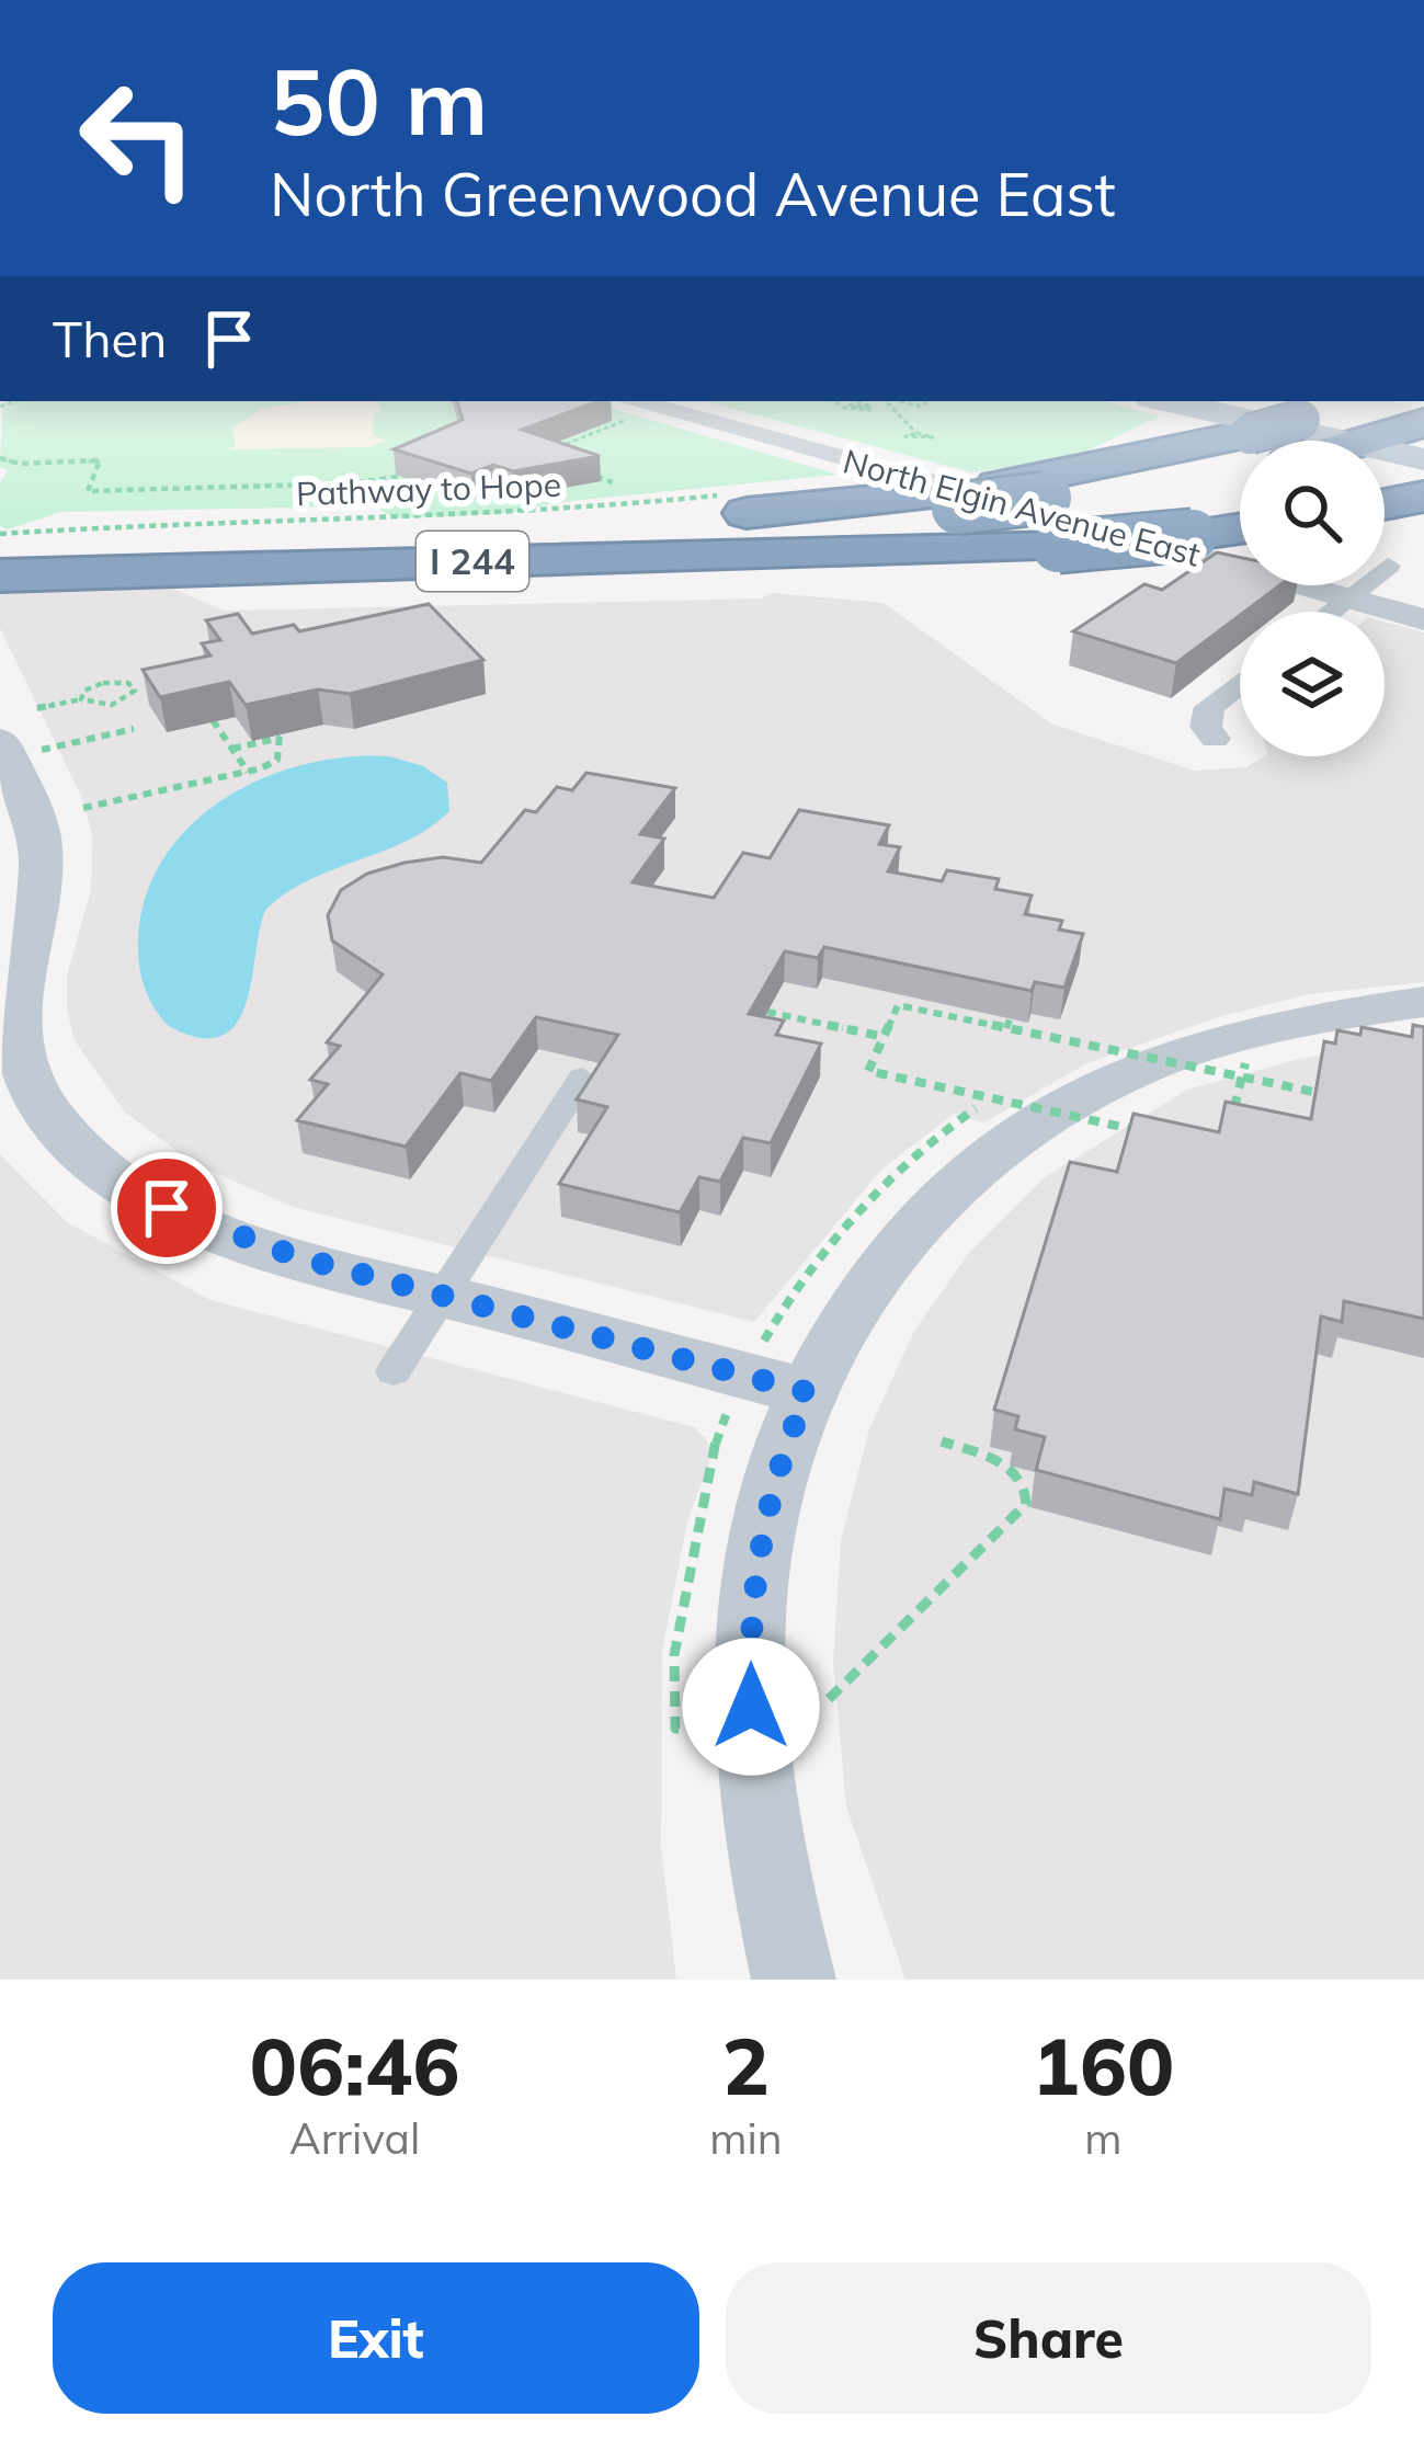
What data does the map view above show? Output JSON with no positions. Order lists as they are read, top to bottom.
{
  "streets": {
    "highway": ["I 244"],
    "street": ["North Elgin Avenue East"],
    "path": ["Pathway to Hope"]
  },
  "crossings": [
    ["Pathway to Hope", "I 244"]
  ],
  "page": {
    "turn": ["50 m", "North Greenwood Avenue East"],
    "then": "Then",
    "eta": [
      "06:46",
      "Arrival",
      "2",
      "min",
      "160",
      "m"
    ],
    "buttons": ["Exit", "Share"]
  }
}
